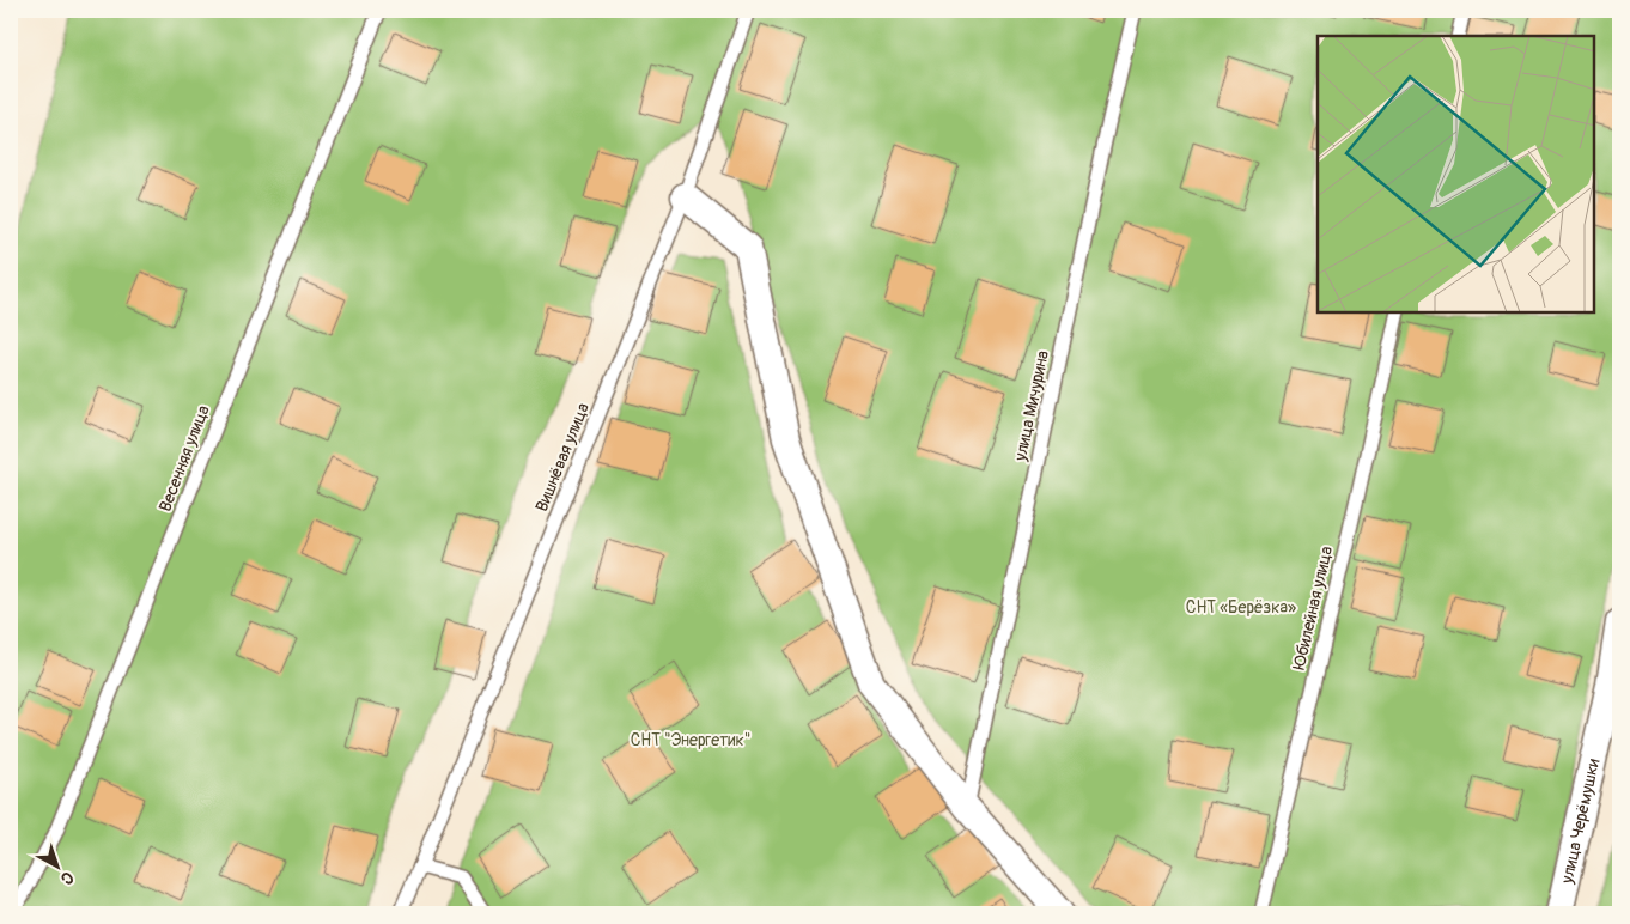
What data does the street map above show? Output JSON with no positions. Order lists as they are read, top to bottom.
{
  "streets": {
    "street": ["улица Черёмушки"],
    "lane": [
      "улица Мичурина",
      "Вишнёвая улица",
      "Весенняя улица",
      "Юбилейная улица"
    ]
  },
  "parks": ["СНТ «Берёзка»", "СНТ \"Энергетик\""],
  "north": "bottom right"
}
